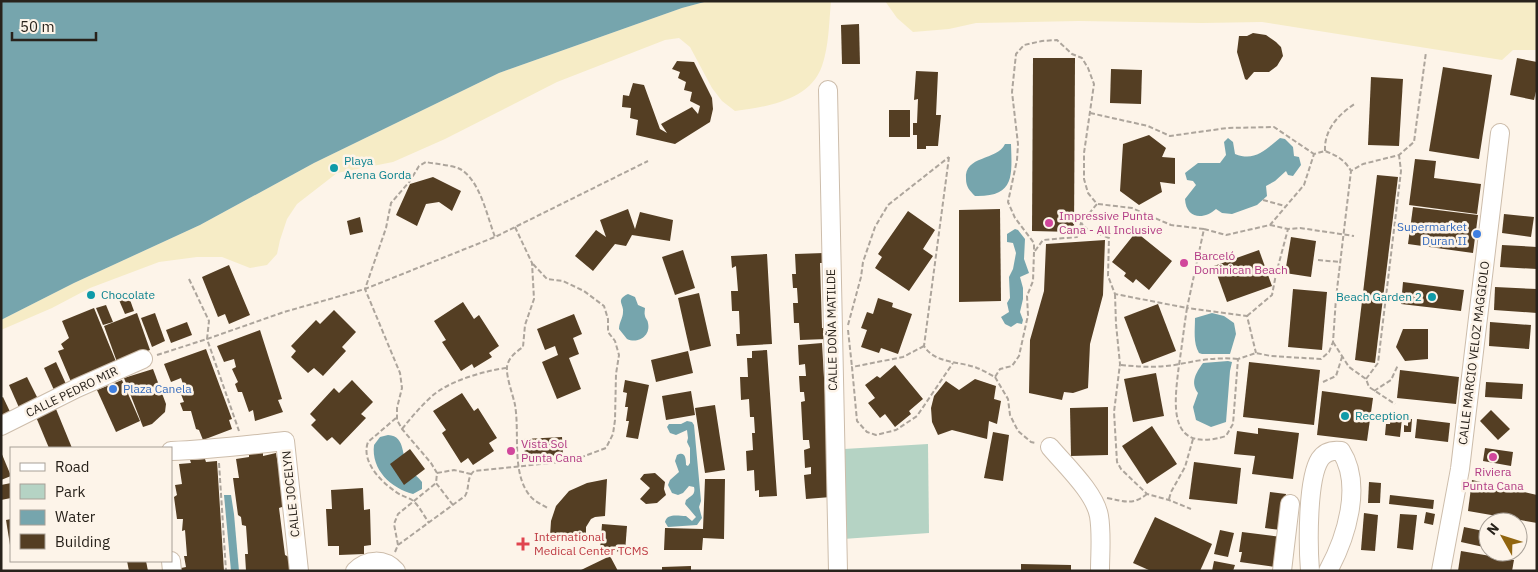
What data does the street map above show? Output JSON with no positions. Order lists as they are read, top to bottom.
{
  "streets": {
    "street": [
      "CALLE DOÑA MATILDE",
      "CALLE MARCIO VELOZ MAGGIOLO",
      "CALLE PEDRO MIR",
      "CALLE JOCELYN"
    ]
  },
  "places": {
    "other": [
      "Playa Arena Gorda",
      "Impressive Punta Cana - All Inclusive",
      "Supermarket Duran II",
      "Barceló Dominican Beach",
      "Chocolate",
      "Beach Garden 2",
      "Plaza Canela",
      "Reception",
      "Vista Sol Punta Cana",
      "Riviera Punta Cana"
    ],
    "health": ["International Medical Center TCMS"]
  },
  "legend": [
    "Road",
    "Park",
    "Water",
    "Building"
  ],
  "scale_bar": "50 m",
  "north": "top left"
}
